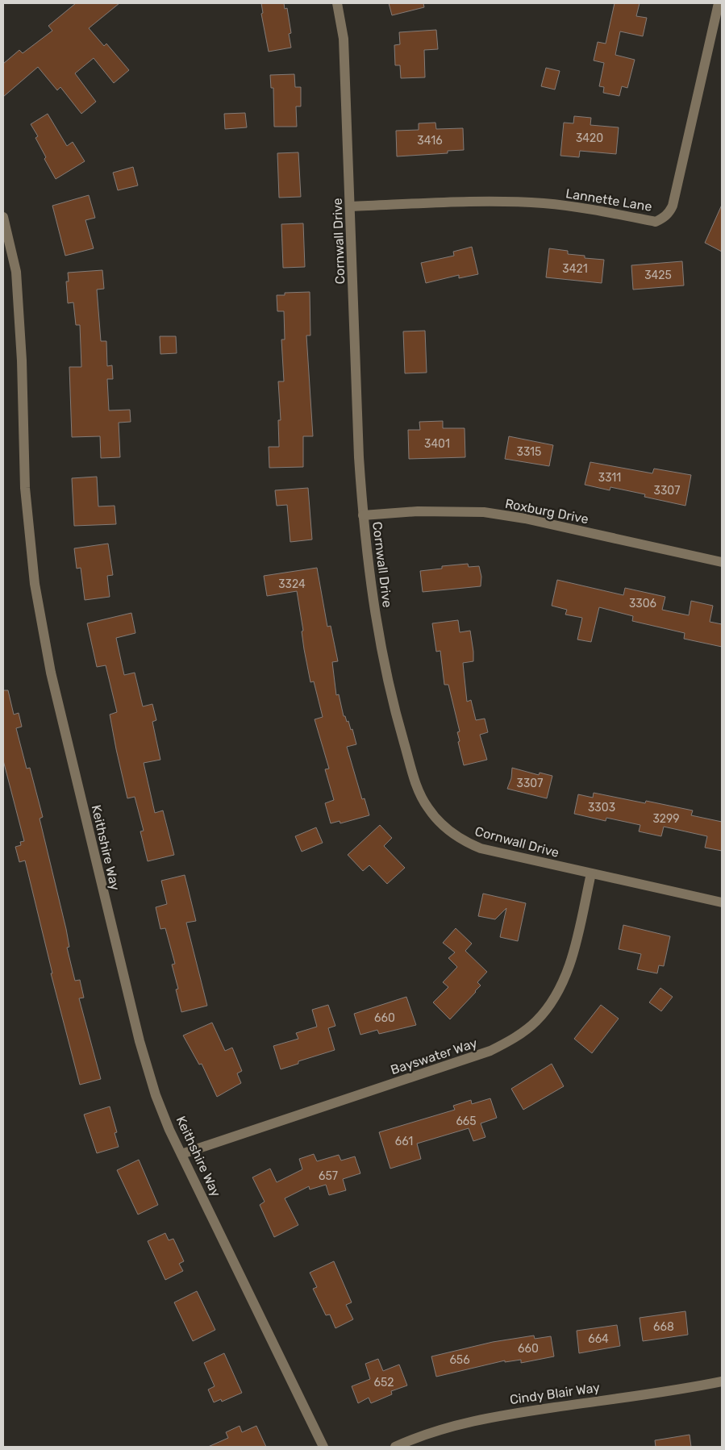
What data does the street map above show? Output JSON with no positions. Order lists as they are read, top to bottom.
{
  "streets": {
    "street": [
      "Lannette Lane",
      "Cornwall Drive",
      "Roxburg Drive",
      "Keithshire Way",
      "Bayswater Way",
      "Cindy Blair Way"
    ]
  },
  "crossings": [
    ["Lannette Lane", "Cornwall Drive"],
    ["Cornwall Drive", "Roxburg Drive"],
    ["Cornwall Drive", "Bayswater Way"],
    ["Keithshire Way", "Bayswater Way"]
  ],
  "house_numbers": [
    "3420",
    "3416",
    "3421",
    "3425",
    "3401",
    "3315",
    "3311",
    "3307",
    "3324",
    "3306",
    "3307",
    "3303",
    "3299",
    "660",
    "665",
    "661",
    "657",
    "668",
    "664",
    "660",
    "656",
    "652"
  ]
}
